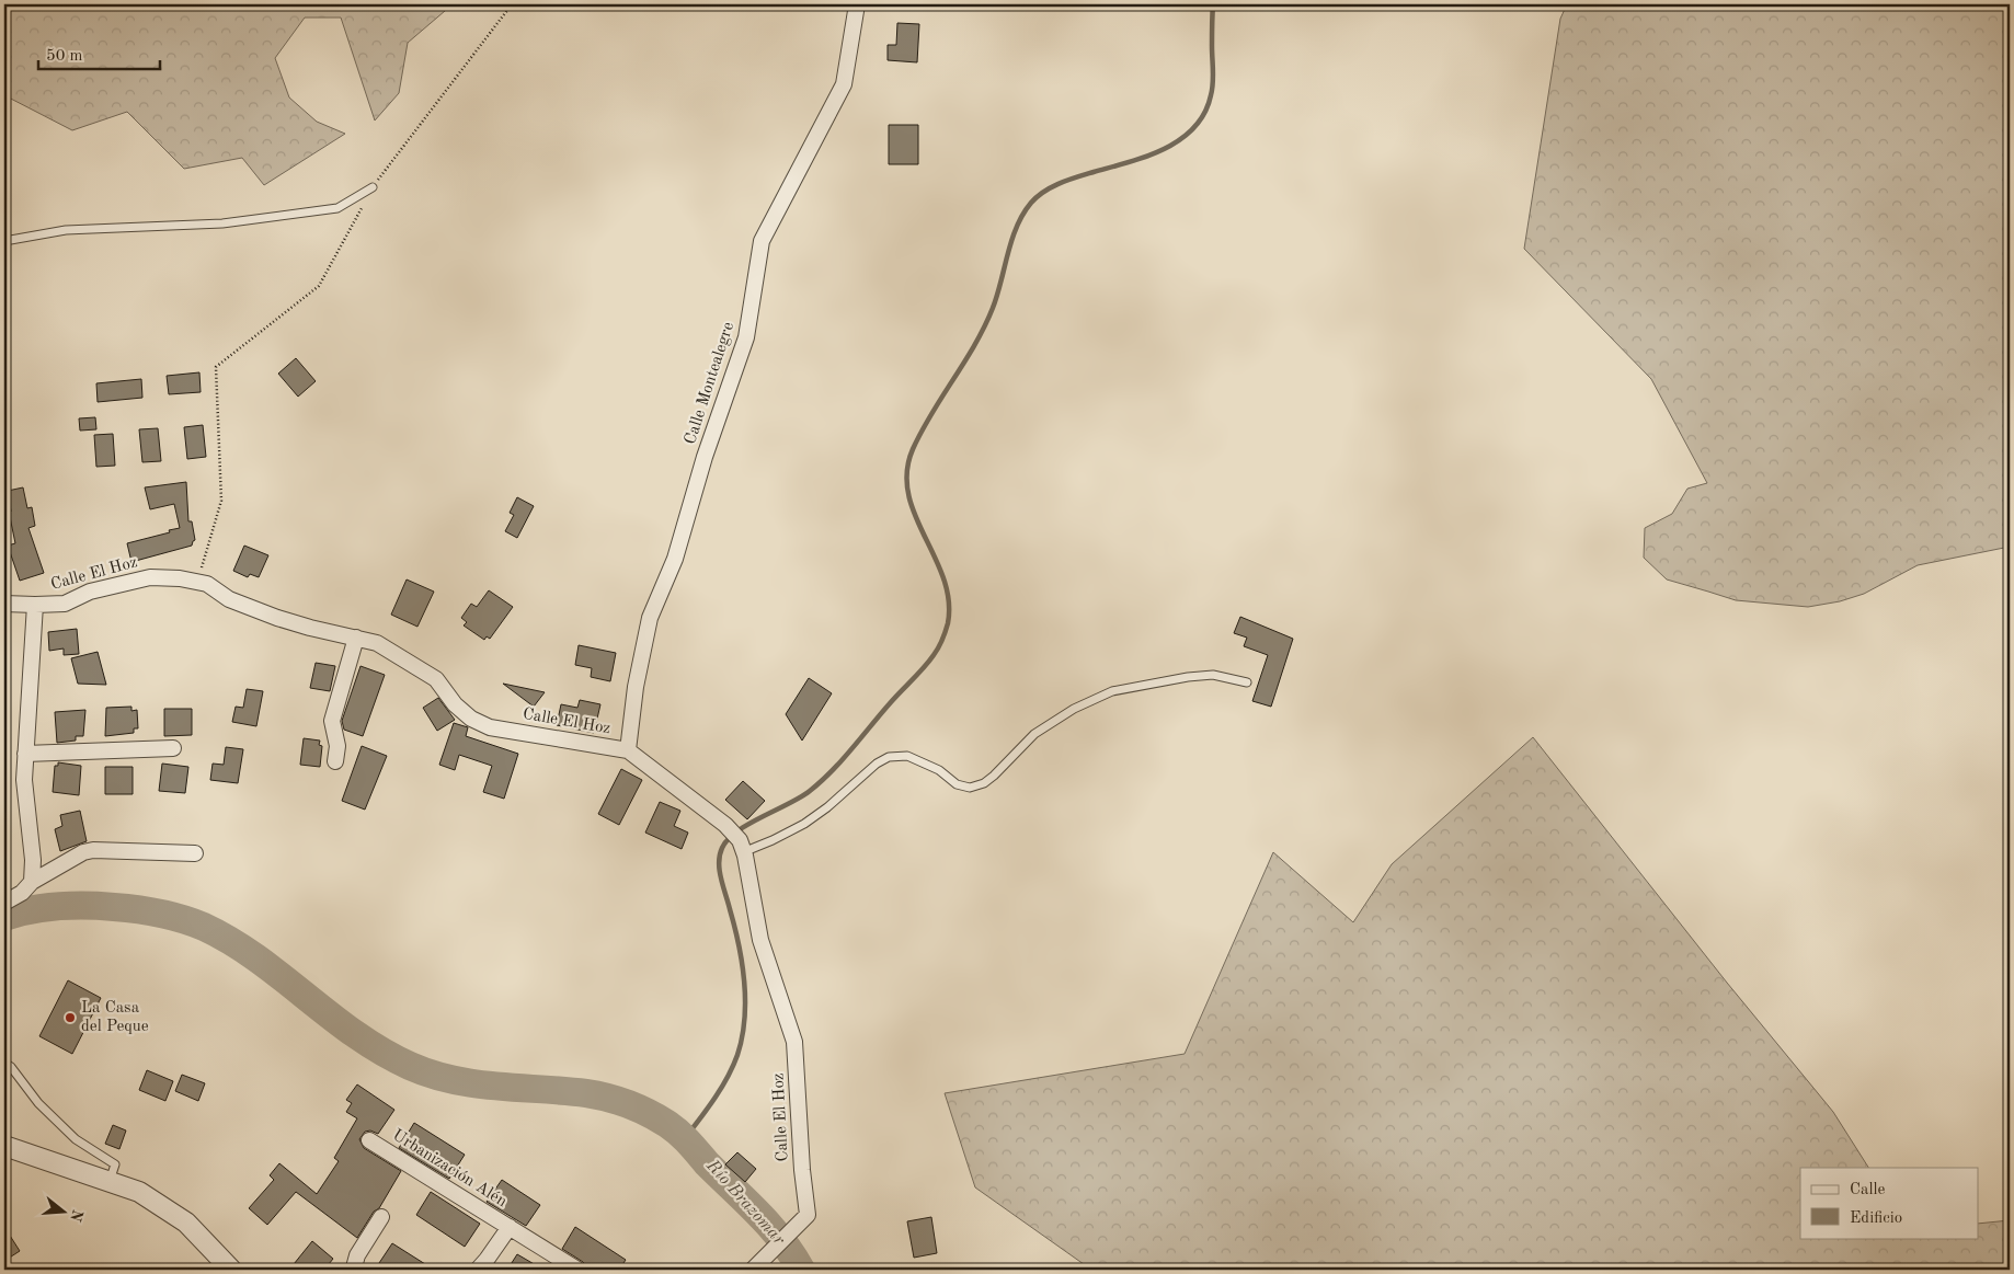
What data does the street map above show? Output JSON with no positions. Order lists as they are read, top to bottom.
{
  "streets": {
    "street": ["Calle Montealegre", "Calle El Hoz", "Urbanización Alén"]
  },
  "crossings": [
    ["Calle Montealegre", "Calle El Hoz"]
  ],
  "water": ["Río Brazomar"],
  "places": ["La Casa del Peque"],
  "legend": ["Calle", "Edificio"],
  "scale_bar": "50 m",
  "north": "right"
}
